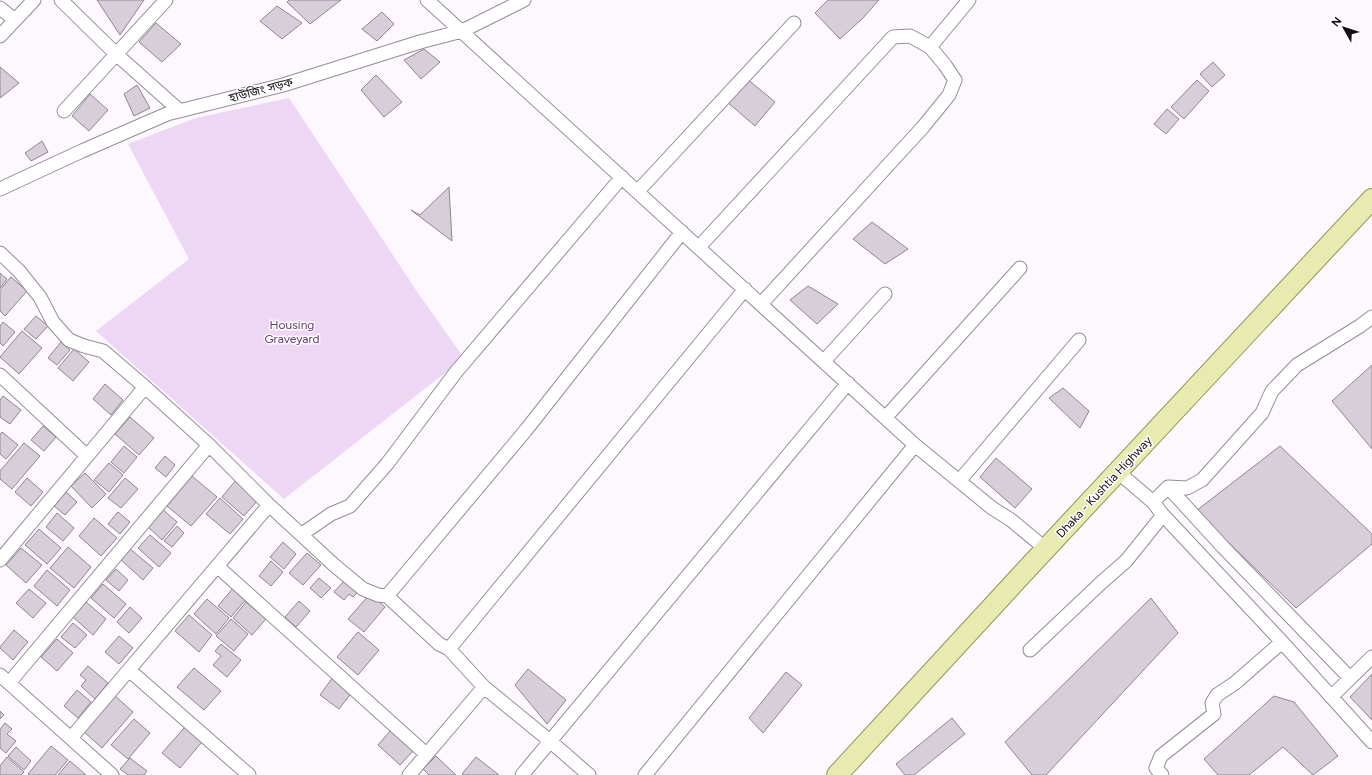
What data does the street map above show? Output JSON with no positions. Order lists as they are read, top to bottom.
{
  "streets": {
    "main road": ["Dhaka - Kushtia Highway"],
    "street": ["হাউজিং সড়ক"]
  },
  "parks": ["Housing Graveyard"],
  "north": "top left"
}
